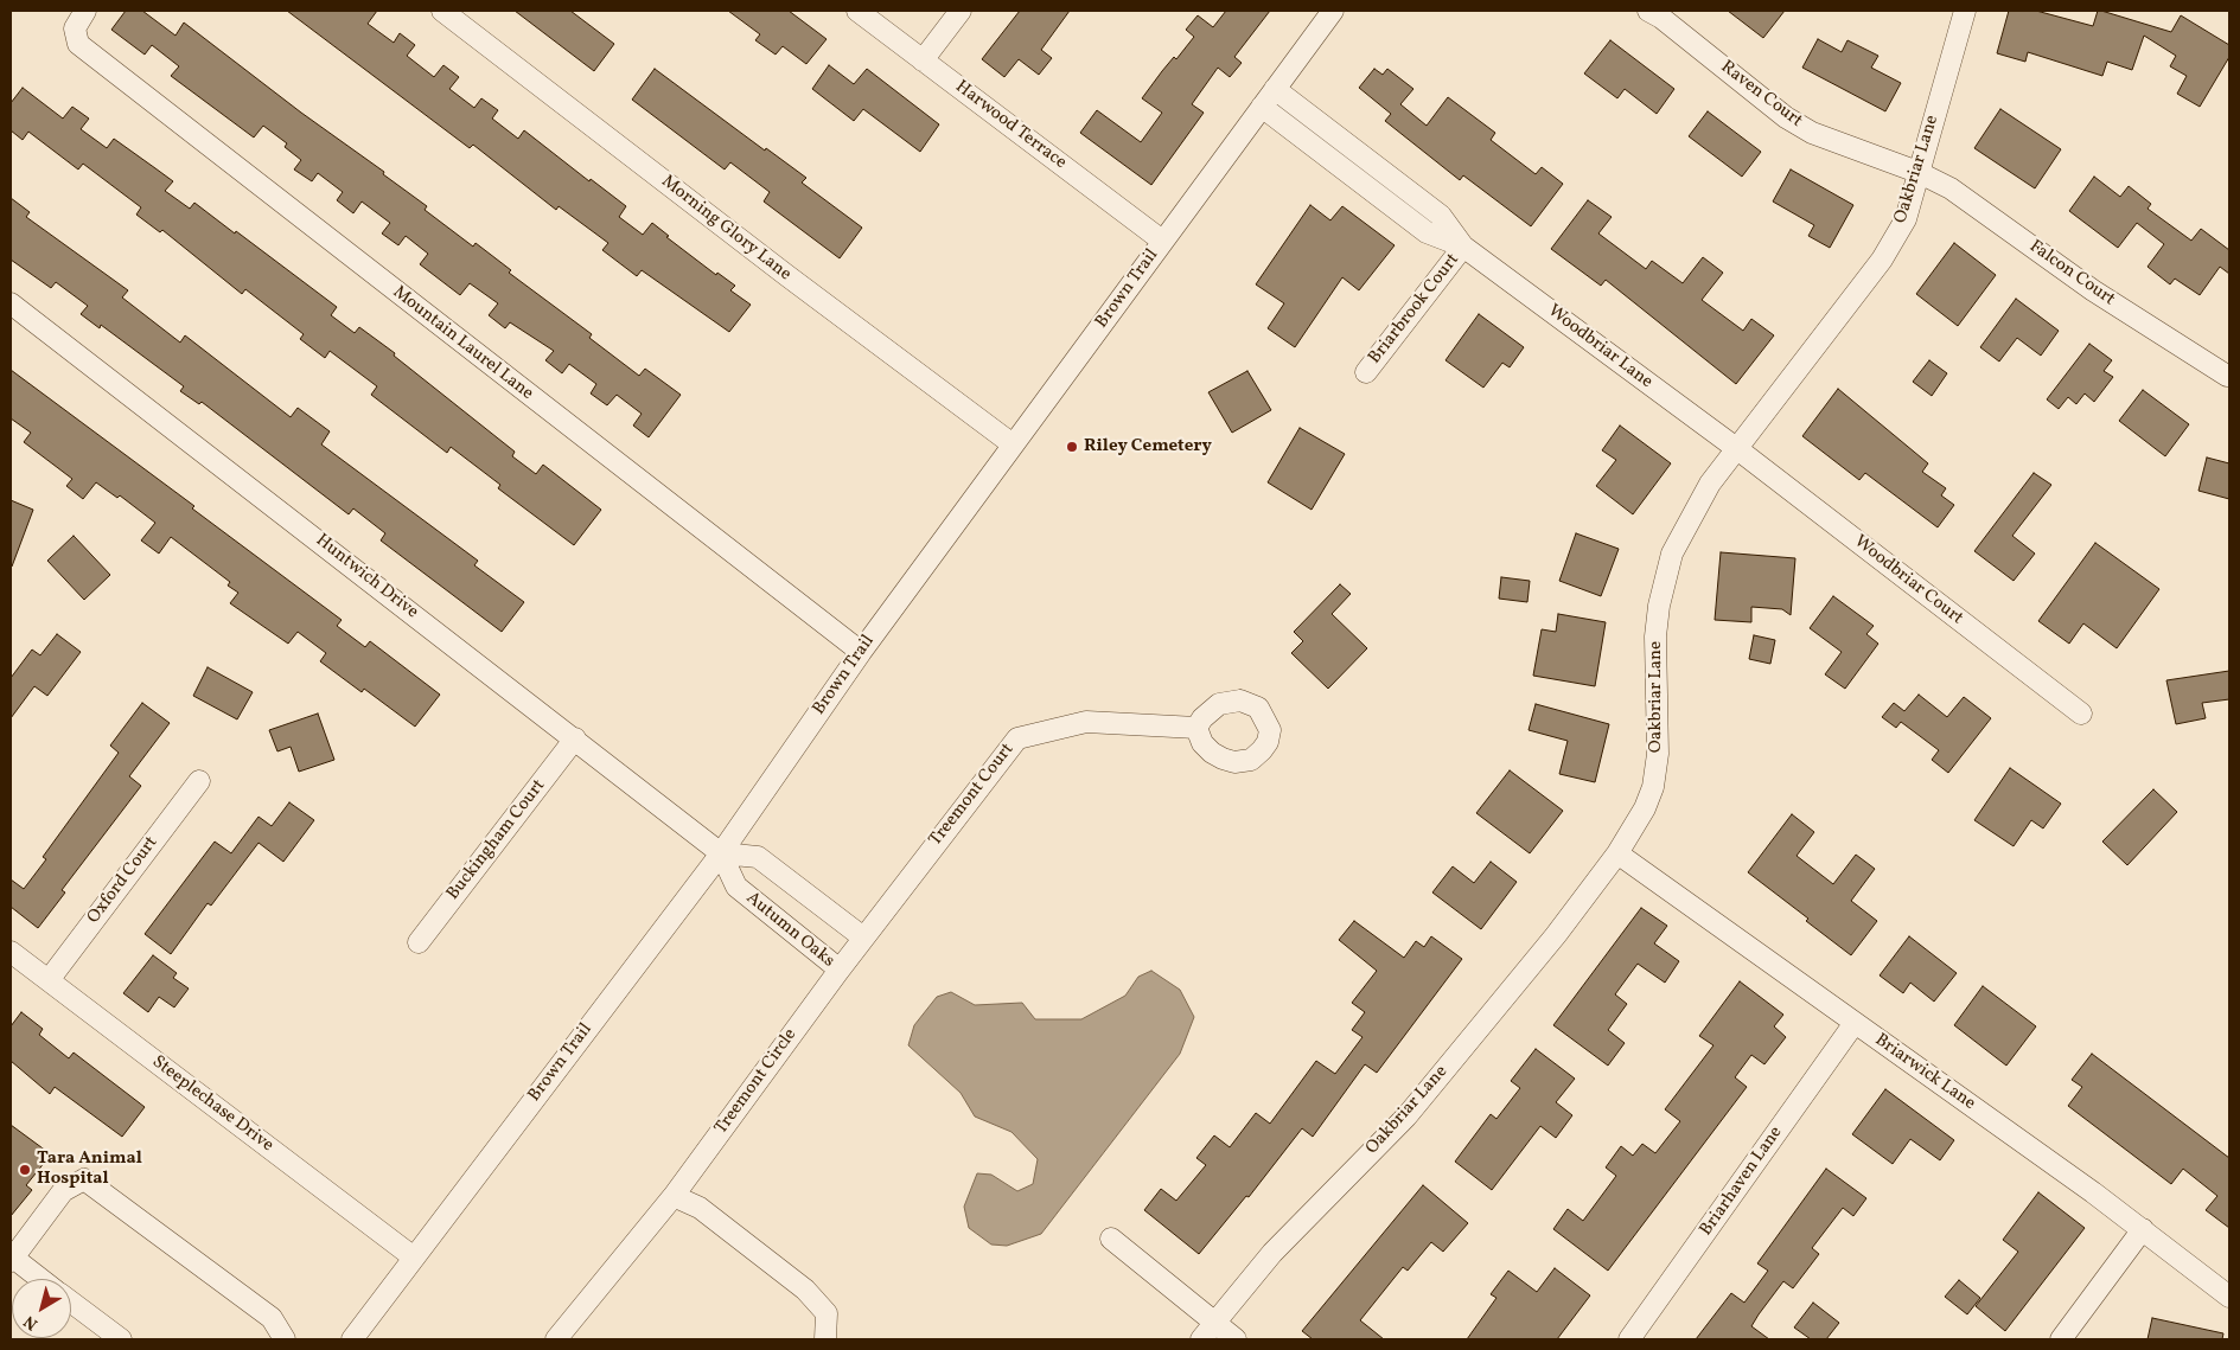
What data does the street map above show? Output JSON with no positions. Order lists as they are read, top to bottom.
{
  "streets": {
    "street": [
      "Raven Court",
      "Harwood Terrace",
      "Oakbriar Lane",
      "Morning Glory Lane",
      "Falcon Court",
      "Brown Trail",
      "Briarbrook Court",
      "Mountain Laurel Lane",
      "Woodbriar Lane",
      "Huntwich Drive",
      "Woodbriar Court",
      "Treemont Court",
      "Buckingham Court",
      "Oxford Court",
      "Autumn Oaks",
      "Briarwick Lane",
      "Treemont Circle",
      "Steeplechase Drive",
      "Briarhaven Lane"
    ]
  },
  "crossings": [
    ["Raven Court", "Oakbriar Lane"],
    ["Raven Court", "Falcon Court"],
    ["Harwood Terrace", "Brown Trail"],
    ["Oakbriar Lane", "Falcon Court"],
    ["Oakbriar Lane", "Woodbriar Lane"],
    ["Oakbriar Lane", "Woodbriar Court"],
    ["Oakbriar Lane", "Briarwick Lane"],
    ["Morning Glory Lane", "Brown Trail"],
    ["Brown Trail", "Mountain Laurel Lane"],
    ["Brown Trail", "Woodbriar Lane"],
    ["Brown Trail", "Huntwich Drive"],
    ["Brown Trail", "Autumn Oaks"],
    ["Brown Trail", "Steeplechase Drive"],
    ["Briarbrook Court", "Woodbriar Lane"],
    ["Woodbriar Lane", "Woodbriar Court"],
    ["Huntwich Drive", "Buckingham Court"],
    ["Huntwich Drive", "Autumn Oaks"],
    ["Treemont Court", "Autumn Oaks"],
    ["Treemont Court", "Treemont Circle"],
    ["Oxford Court", "Steeplechase Drive"],
    ["Autumn Oaks", "Treemont Circle"],
    ["Briarwick Lane", "Briarhaven Lane"]
  ],
  "places": ["Riley Cemetery", "Tara Animal Hospital"],
  "north": "bottom left"
}
